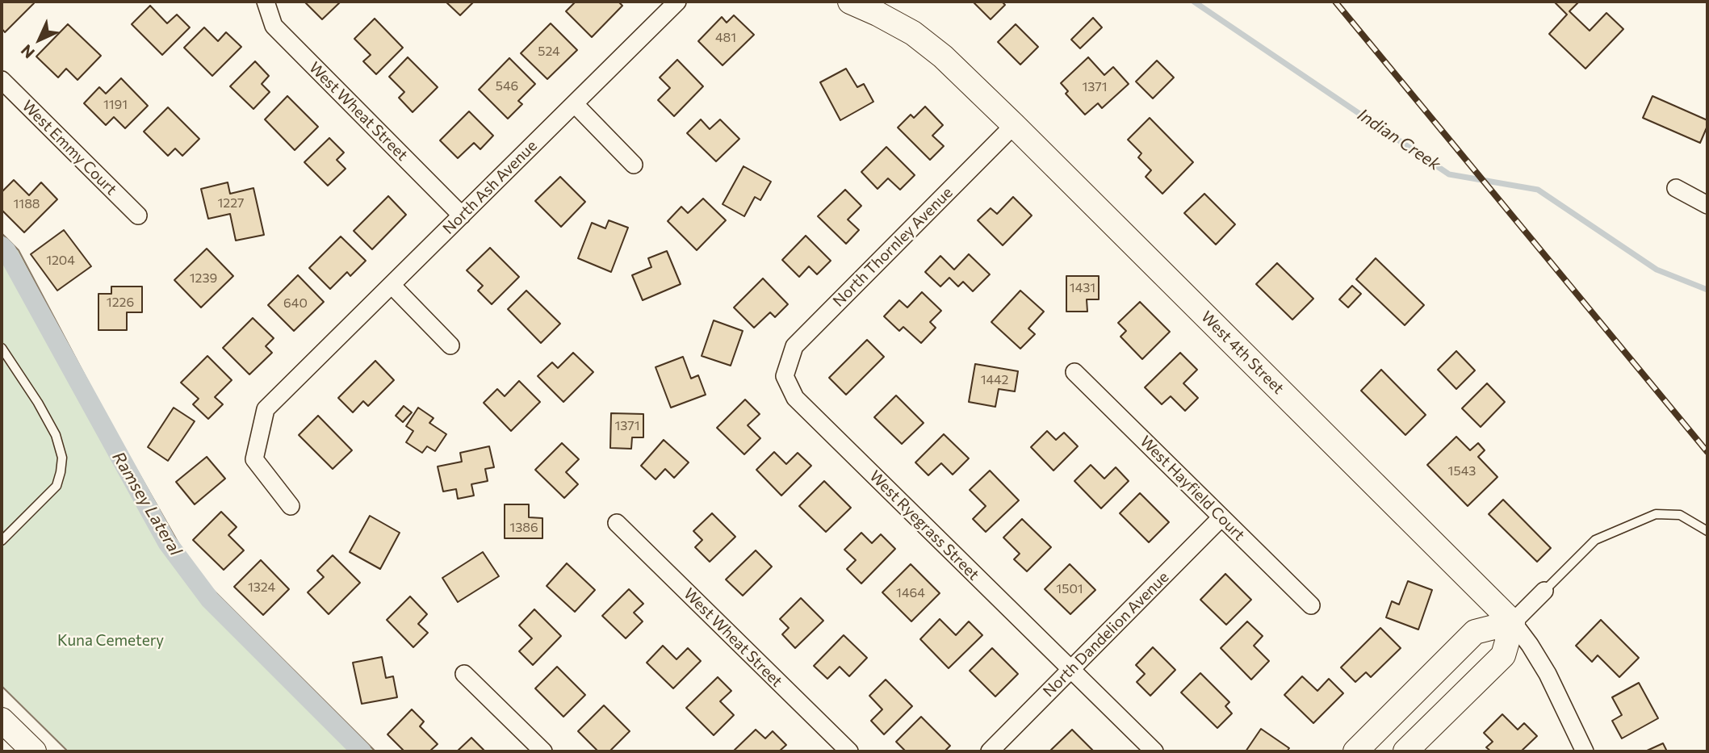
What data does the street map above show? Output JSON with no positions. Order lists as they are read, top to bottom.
{
  "streets": {
    "main road": ["West 4th Street"],
    "street": [
      "West Wheat Street",
      "West Emmy Court",
      "North Ash Avenue",
      "North Thornley Avenue",
      "West Hayfield Court",
      "West Ryegrass Street",
      "North Dandelion Avenue"
    ]
  },
  "crossings": [
    ["West Wheat Street", "North Ash Avenue"],
    ["North Thornley Avenue", "West 4th Street"],
    ["North Thornley Avenue", "West Ryegrass Street"],
    ["West Hayfield Court", "North Dandelion Avenue"],
    ["West Ryegrass Street", "North Dandelion Avenue"]
  ],
  "water": ["Indian Creek", "Ramsey Lateral"],
  "parks": ["Kuna Cemetery"],
  "house_numbers": [
    "481",
    "524",
    "546",
    "1371",
    "1191",
    "1227",
    "1188",
    "1204",
    "1239",
    "1431",
    "1226",
    "640",
    "1442",
    "1371",
    "1543",
    "1386",
    "1324",
    "1501",
    "1464"
  ],
  "north": "bottom left"
}
